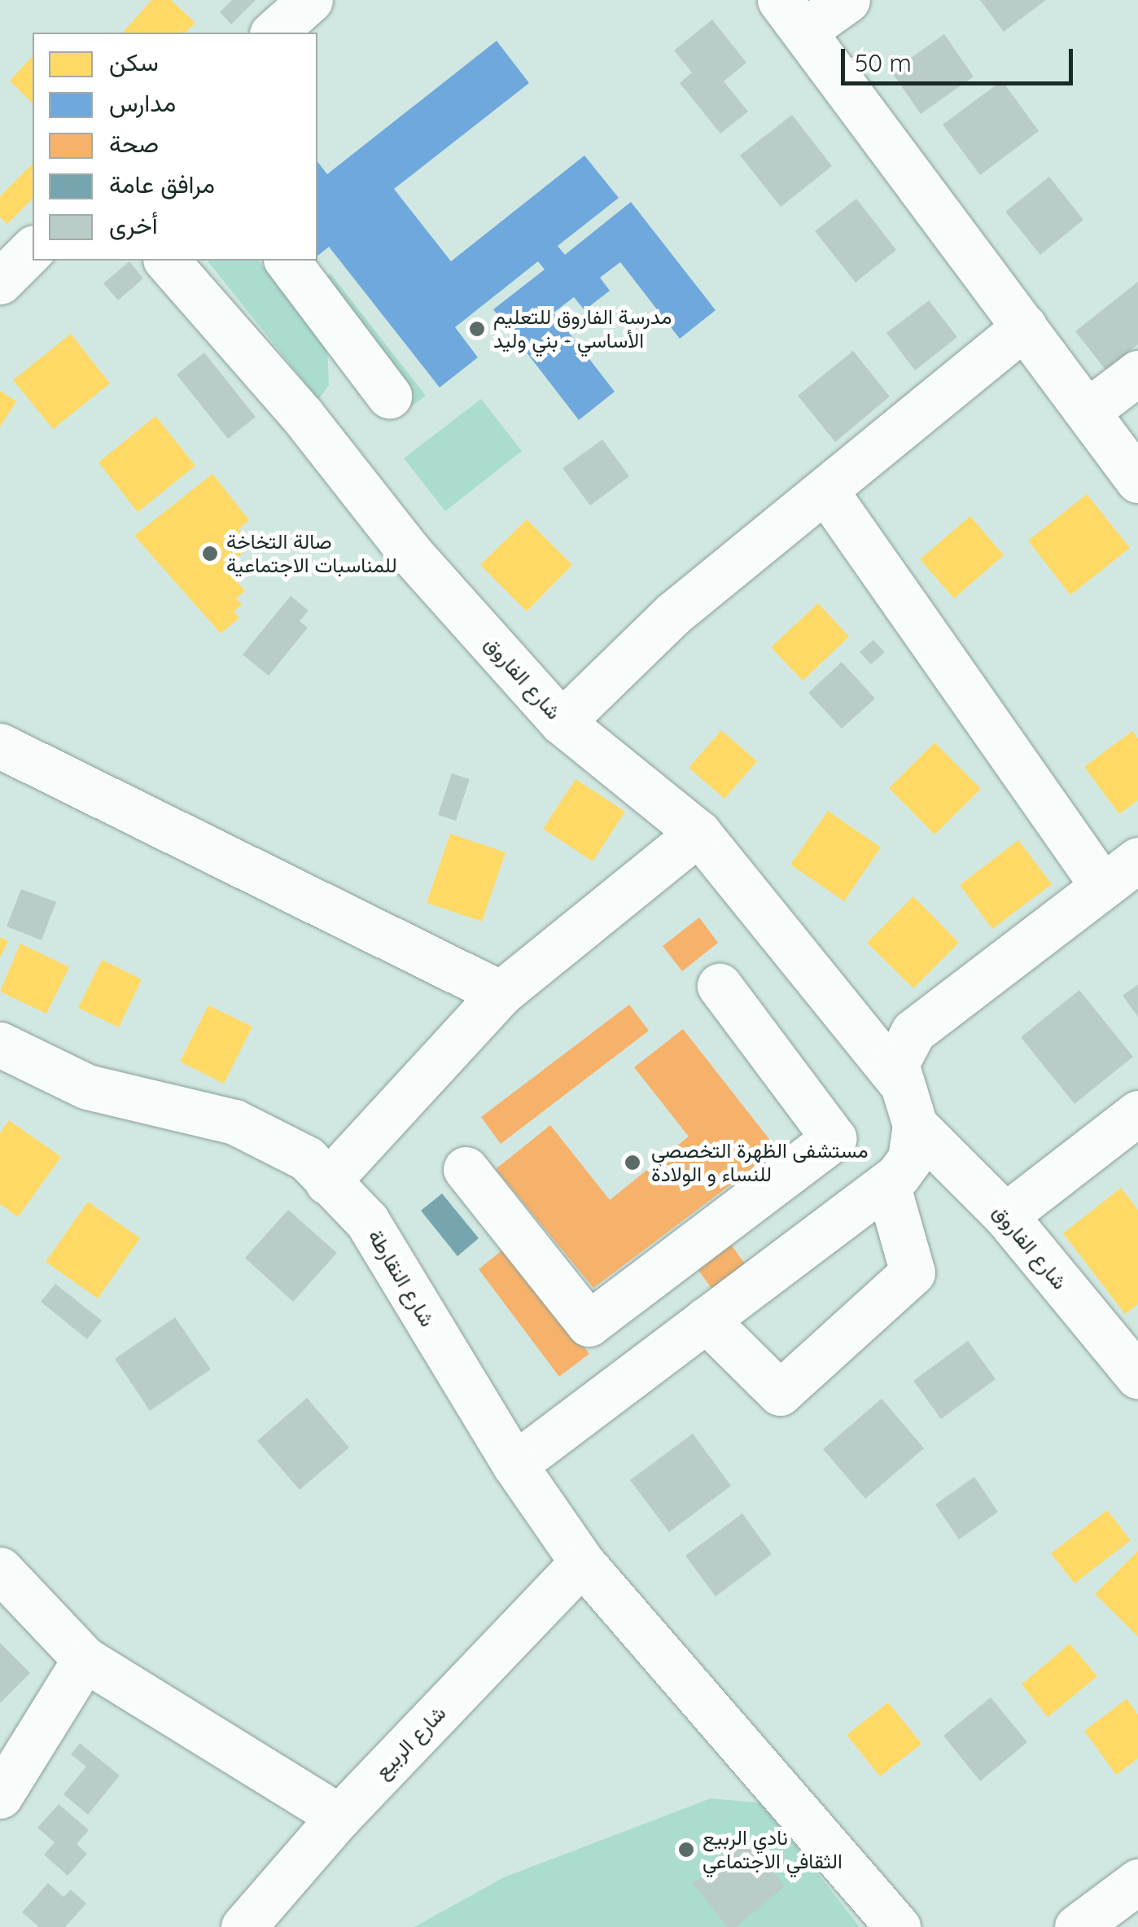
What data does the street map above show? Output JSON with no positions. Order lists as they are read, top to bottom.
{
  "streets": {
    "street": ["شارع الفاروق", "شارع النقارطة", "شارع الربيع"]
  },
  "crossings": [
    ["شارع النقارطة", "شارع الربيع"]
  ],
  "places": [
    "مدرسة الفاروق للتعليم الأساسي - بني وليد",
    "صالة التخاخة للمناسبات الاجتماعية",
    "مستشفى الظهرة التخصصي للنساء و الولادة",
    "نادي الربيع الثقافي الاجتماعي"
  ],
  "legend": [
    "سكن",
    "مدارس",
    "صحة",
    "مرافق عامة",
    "أخرى"
  ],
  "scale_bar": "50 m"
}
